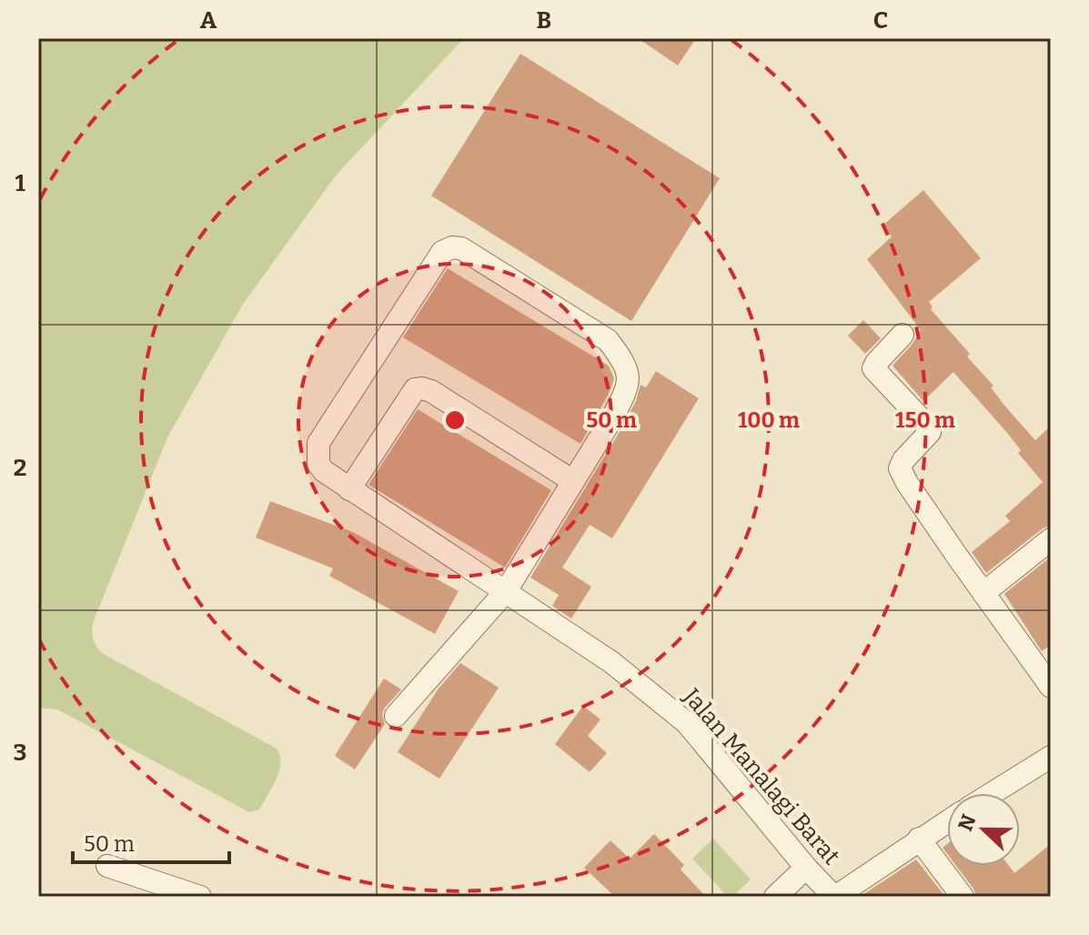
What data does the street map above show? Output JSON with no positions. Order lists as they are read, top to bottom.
{
  "streets": {
    "street": ["Jalan Manalagi Barat"]
  },
  "scale_bar": "50 m",
  "north": "left",
  "grid": {
    "columns": ["A", "B", "C"],
    "rows": ["1", "2", "3"]
  },
  "rings": ["50 m", "100 m", "150 m"]
}
